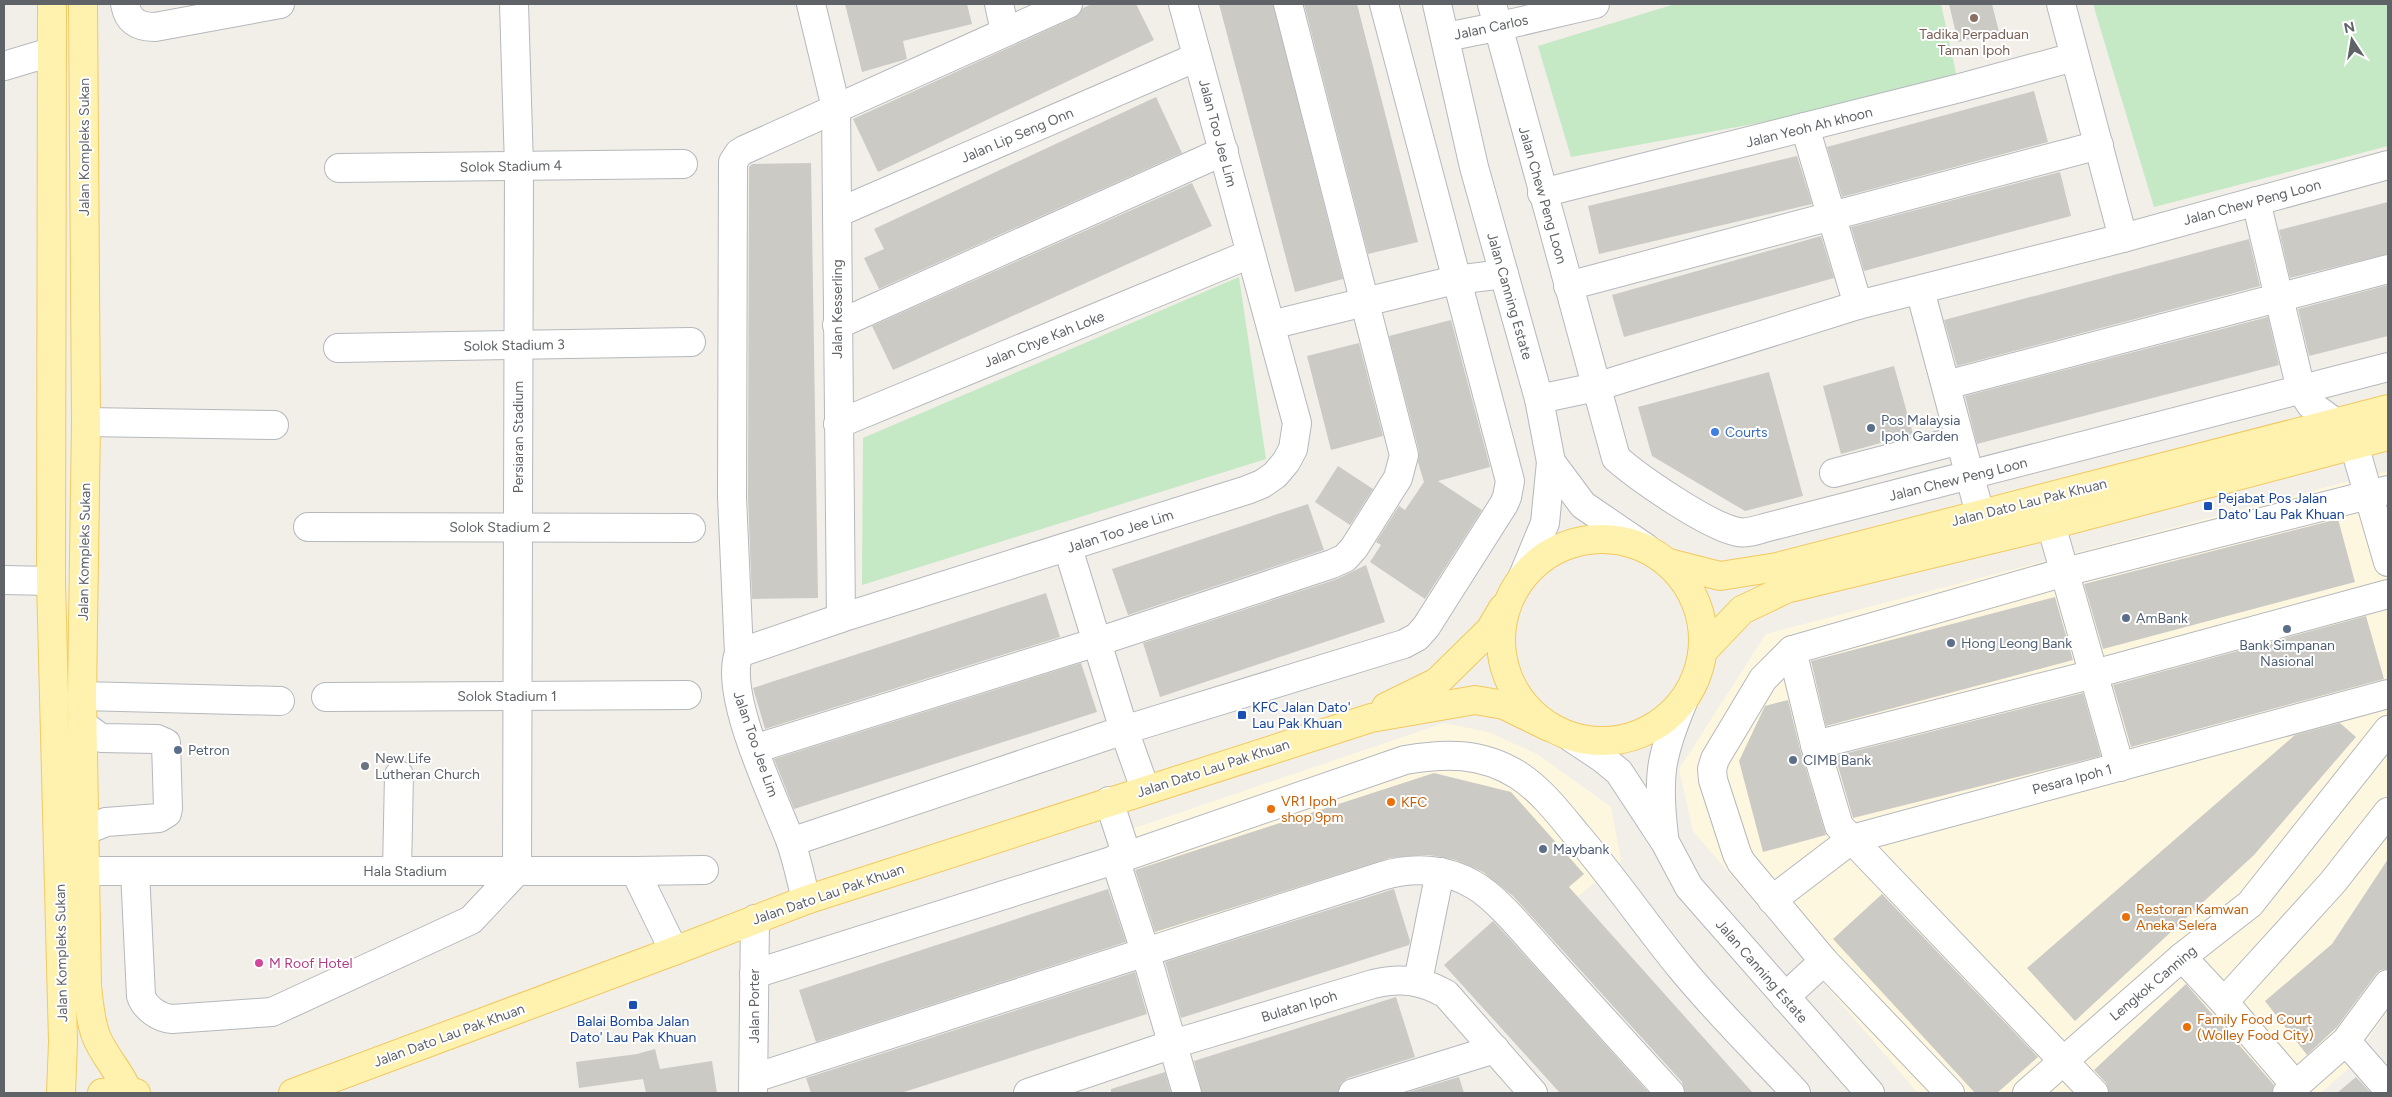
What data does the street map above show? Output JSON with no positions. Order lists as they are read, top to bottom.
{
  "streets": {
    "main road": ["Jalan Kompleks Sukan", "Jalan Dato Lau Pak Khuan"],
    "street": [
      "Jalan Carlos",
      "Jalan Yeoh Ah khoon",
      "Jalan Too Jee Lim",
      "Jalan Lip Seng Onn",
      "Solok Stadium 4",
      "Jalan Chew Peng Loon",
      "Jalan Canning Estate",
      "Jalan Kesserling",
      "Jalan Chye Kah Loke",
      "Solok Stadium 3",
      "Persiaran Stadium",
      "Solok Stadium 2",
      "Solok Stadium 1",
      "Pesara Ipoh 1",
      "Hala Stadium",
      "Lengkok Canning",
      "Jalan Porter",
      "Bulatan Ipoh"
    ]
  },
  "crossings": [
    ["Jalan Carlos", "Jalan Chew Peng Loon"],
    ["Jalan Carlos", "Jalan Canning Estate"],
    ["Jalan Yeoh Ah khoon", "Jalan Chew Peng Loon"],
    ["Jalan Too Jee Lim", "Jalan Lip Seng Onn"],
    ["Jalan Too Jee Lim", "Jalan Kesserling"],
    ["Jalan Too Jee Lim", "Jalan Chye Kah Loke"],
    ["Jalan Too Jee Lim", "Jalan Dato Lau Pak Khuan"],
    ["Jalan Lip Seng Onn", "Jalan Kesserling"],
    ["Jalan Kompleks Sukan", "Hala Stadium"],
    ["Solok Stadium 4", "Persiaran Stadium"],
    ["Jalan Chew Peng Loon", "Jalan Canning Estate"],
    ["Jalan Canning Estate", "Jalan Dato Lau Pak Khuan"],
    ["Jalan Kesserling", "Jalan Chye Kah Loke"],
    ["Solok Stadium 3", "Persiaran Stadium"],
    ["Persiaran Stadium", "Solok Stadium 2"],
    ["Persiaran Stadium", "Solok Stadium 1"],
    ["Persiaran Stadium", "Hala Stadium"],
    ["Jalan Dato Lau Pak Khuan", "Jalan Porter"]
  ],
  "places": {
    "other": [
      "Tadika Perpaduan Taman Ipoh",
      "Pos Malaysia Ipoh Garden",
      "Courts",
      "AmBank",
      "Bank Simpanan Nasional",
      "Hong Leong Bank",
      "Petron",
      "CIMB Bank",
      "New Life Lutheran Church",
      "KFC",
      "VR1 Ipoh shop 9pm",
      "Maybank",
      "Restoran Kamwan Aneka Selera",
      "M Roof Hotel",
      "Family Food Court (Wolley Food City)"
    ],
    "transit": ["Pejabat Pos Jalan Dato' Lau Pak Khuan", "KFC Jalan Dato' Lau Pak Khuan", "Balai Bomba Jalan Dato' Lau Pak Khuan"]
  },
  "north": "top"
}
